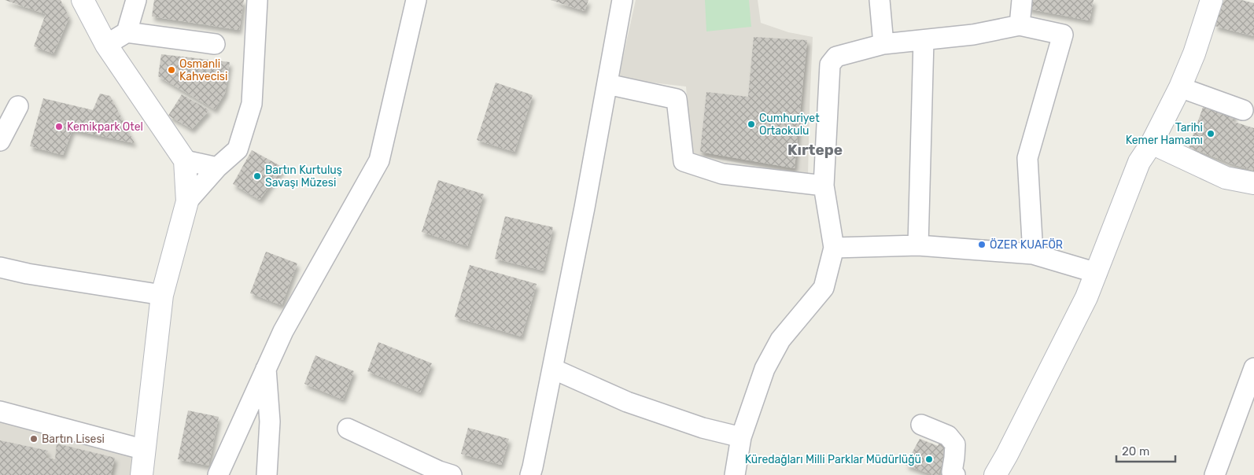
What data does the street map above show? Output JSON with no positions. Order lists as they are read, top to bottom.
{
  "districts": ["Kırtepe"],
  "places": [
    "Osmanli Kahvecisi",
    "Cumhuriyet Ortaokulu",
    "Kemikpark Otel",
    "Tarihi Kemer Hamamı",
    "Bartın Kurtuluş Savaşı Müzesi",
    "ÖZER KUAFÖR",
    "Bartın Lisesi",
    "Küredağları Milli Parklar Müdürlüğü"
  ],
  "scale_bar": "20 m"
}
